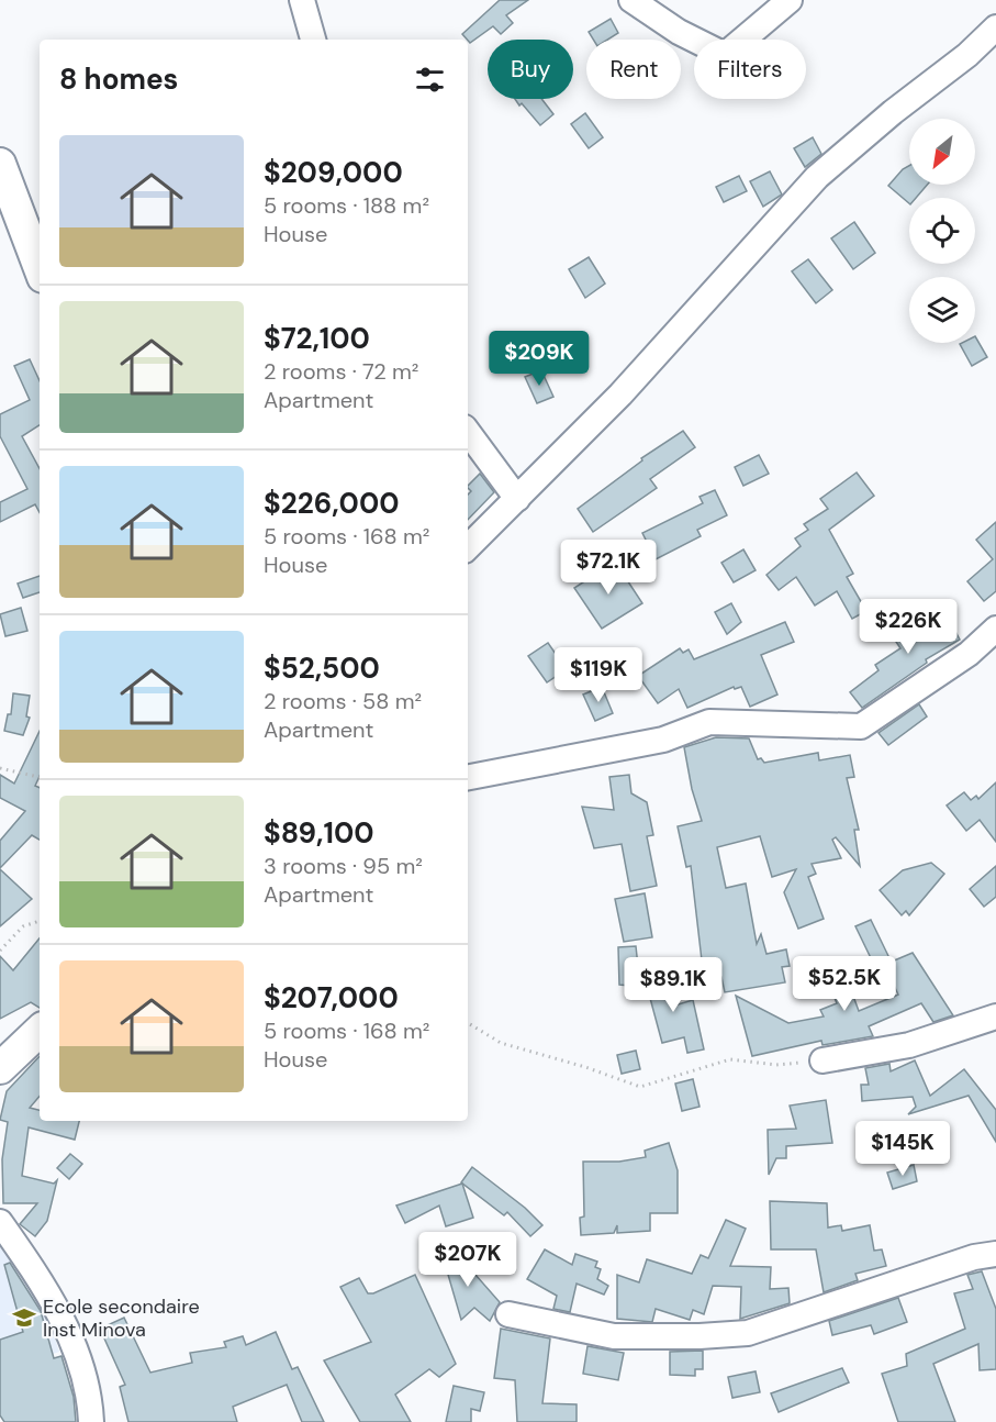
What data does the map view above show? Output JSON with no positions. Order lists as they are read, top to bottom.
{
  "places": {
    "school or university": ["Ecole secondaire Inst Minova"]
  },
  "north": "bottom left",
  "page": {
    "chip": ["Buy", "Rent", "Filters"],
    "heading": "8 homes",
    "list": [
      {
        "name": "$209,000",
        "note": "5 rooms · 188 m² · House"
      },
      {
        "name": "$72,100",
        "note": "2 rooms · 72 m² · Apartment"
      },
      {
        "name": "$226,000",
        "note": "5 rooms · 168 m² · House"
      },
      {
        "name": "$52,500",
        "note": "2 rooms · 58 m² · Apartment"
      },
      {
        "name": "$89,100",
        "note": "3 rooms · 95 m² · Apartment"
      },
      {
        "name": "$207,000",
        "note": "5 rooms · 168 m² · House"
      }
    ],
    "price": [
      "$209K",
      "$72.1K",
      "$226K",
      "$119K",
      "$52.5K",
      "$89.1K",
      "$145K",
      "$207K"
    ]
  }
}
